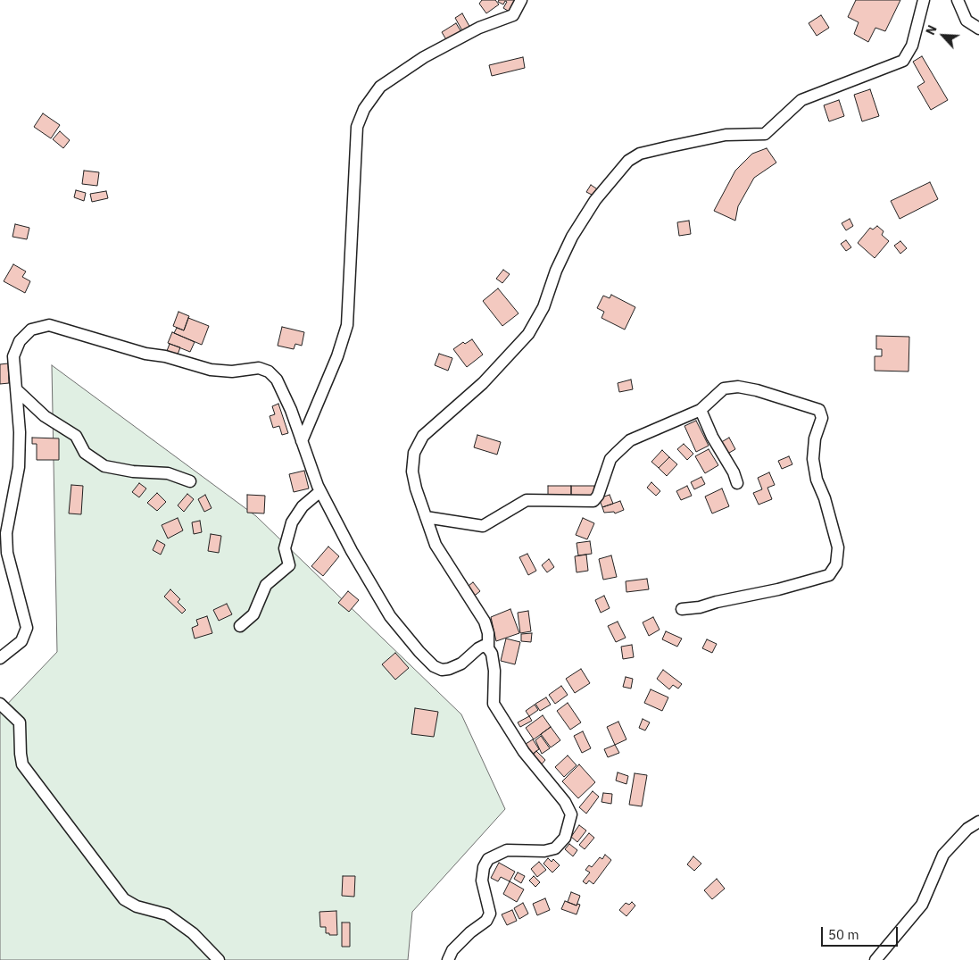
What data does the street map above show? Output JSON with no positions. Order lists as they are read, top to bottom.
{
  "scale_bar": "50 m",
  "north": "top left"
}
